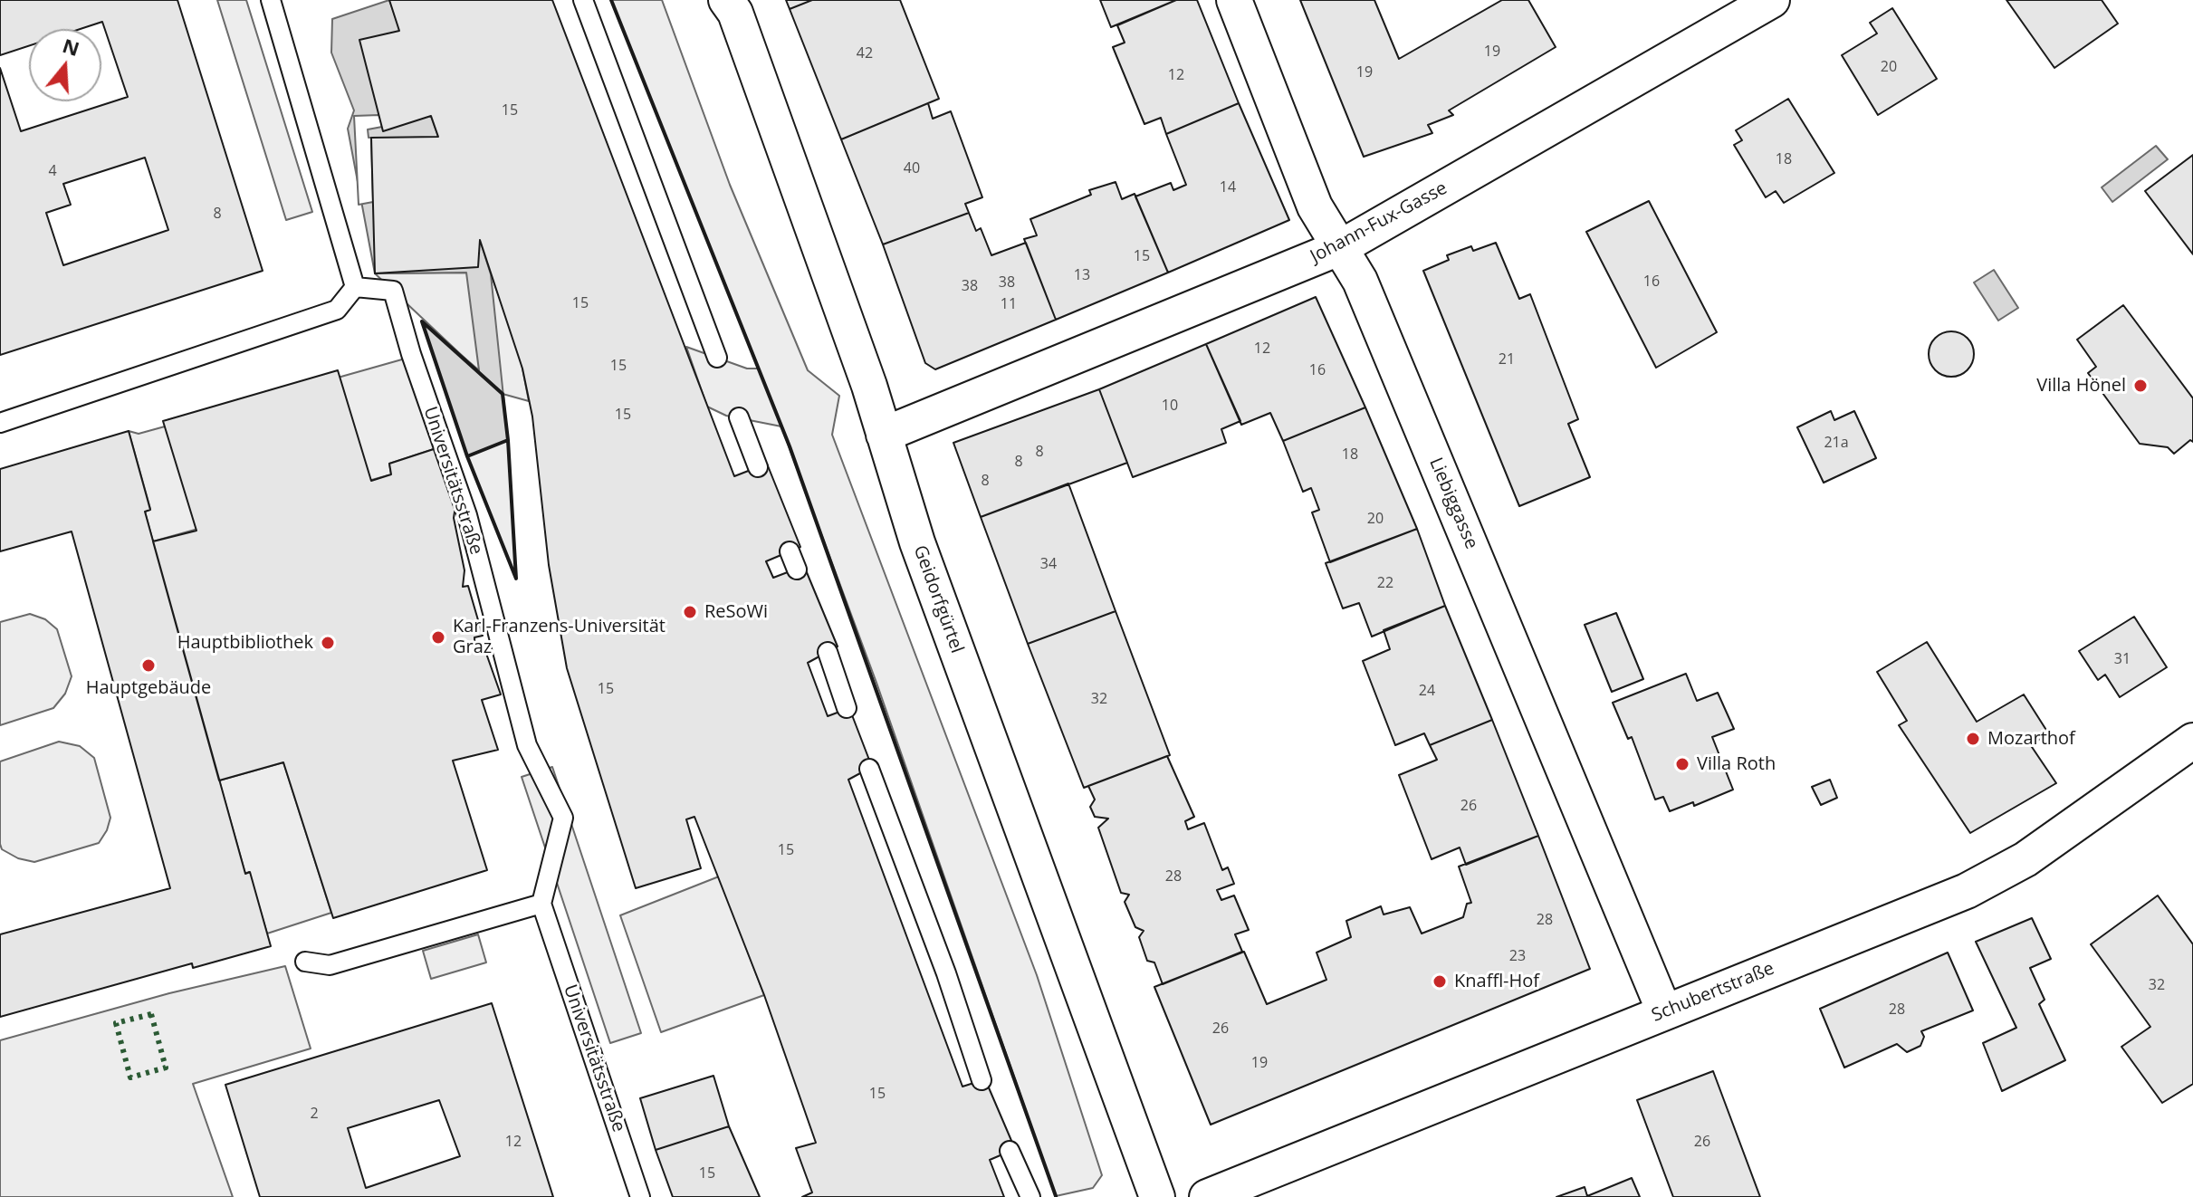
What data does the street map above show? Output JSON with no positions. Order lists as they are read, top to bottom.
{
  "streets": {
    "street": [
      "Johann-Fux-Gasse",
      "Liebiggasse",
      "Geidorfgürtel",
      "Schubertstraße"
    ],
    "lane": ["Universitätsstraße"]
  },
  "crossings": [
    ["Johann-Fux-Gasse", "Liebiggasse"],
    ["Johann-Fux-Gasse", "Geidorfgürtel"],
    ["Liebiggasse", "Schubertstraße"]
  ],
  "places": [
    "Villa Hönel",
    "ReSoWi",
    "Karl-Franzens-Universität Graz",
    "Hauptbibliothek",
    "Hauptgebäude",
    "Mozarthof",
    "Villa Roth",
    "Knaffl-Hof"
  ],
  "house_numbers": [
    "19",
    "42",
    "20",
    "19",
    "12",
    "15",
    "18",
    "40",
    "4",
    "14",
    "8",
    "15",
    "13",
    "16",
    "38",
    "38",
    "15",
    "11",
    "12",
    "21",
    "15",
    "16",
    "10",
    "15",
    "21a",
    "8",
    "18",
    "8",
    "8",
    "20",
    "34",
    "22",
    "31",
    "15",
    "24",
    "32",
    "26",
    "15",
    "28",
    "28",
    "23",
    "32",
    "28",
    "26",
    "19",
    "15",
    "2",
    "12",
    "26",
    "15"
  ],
  "north": "top"
}
